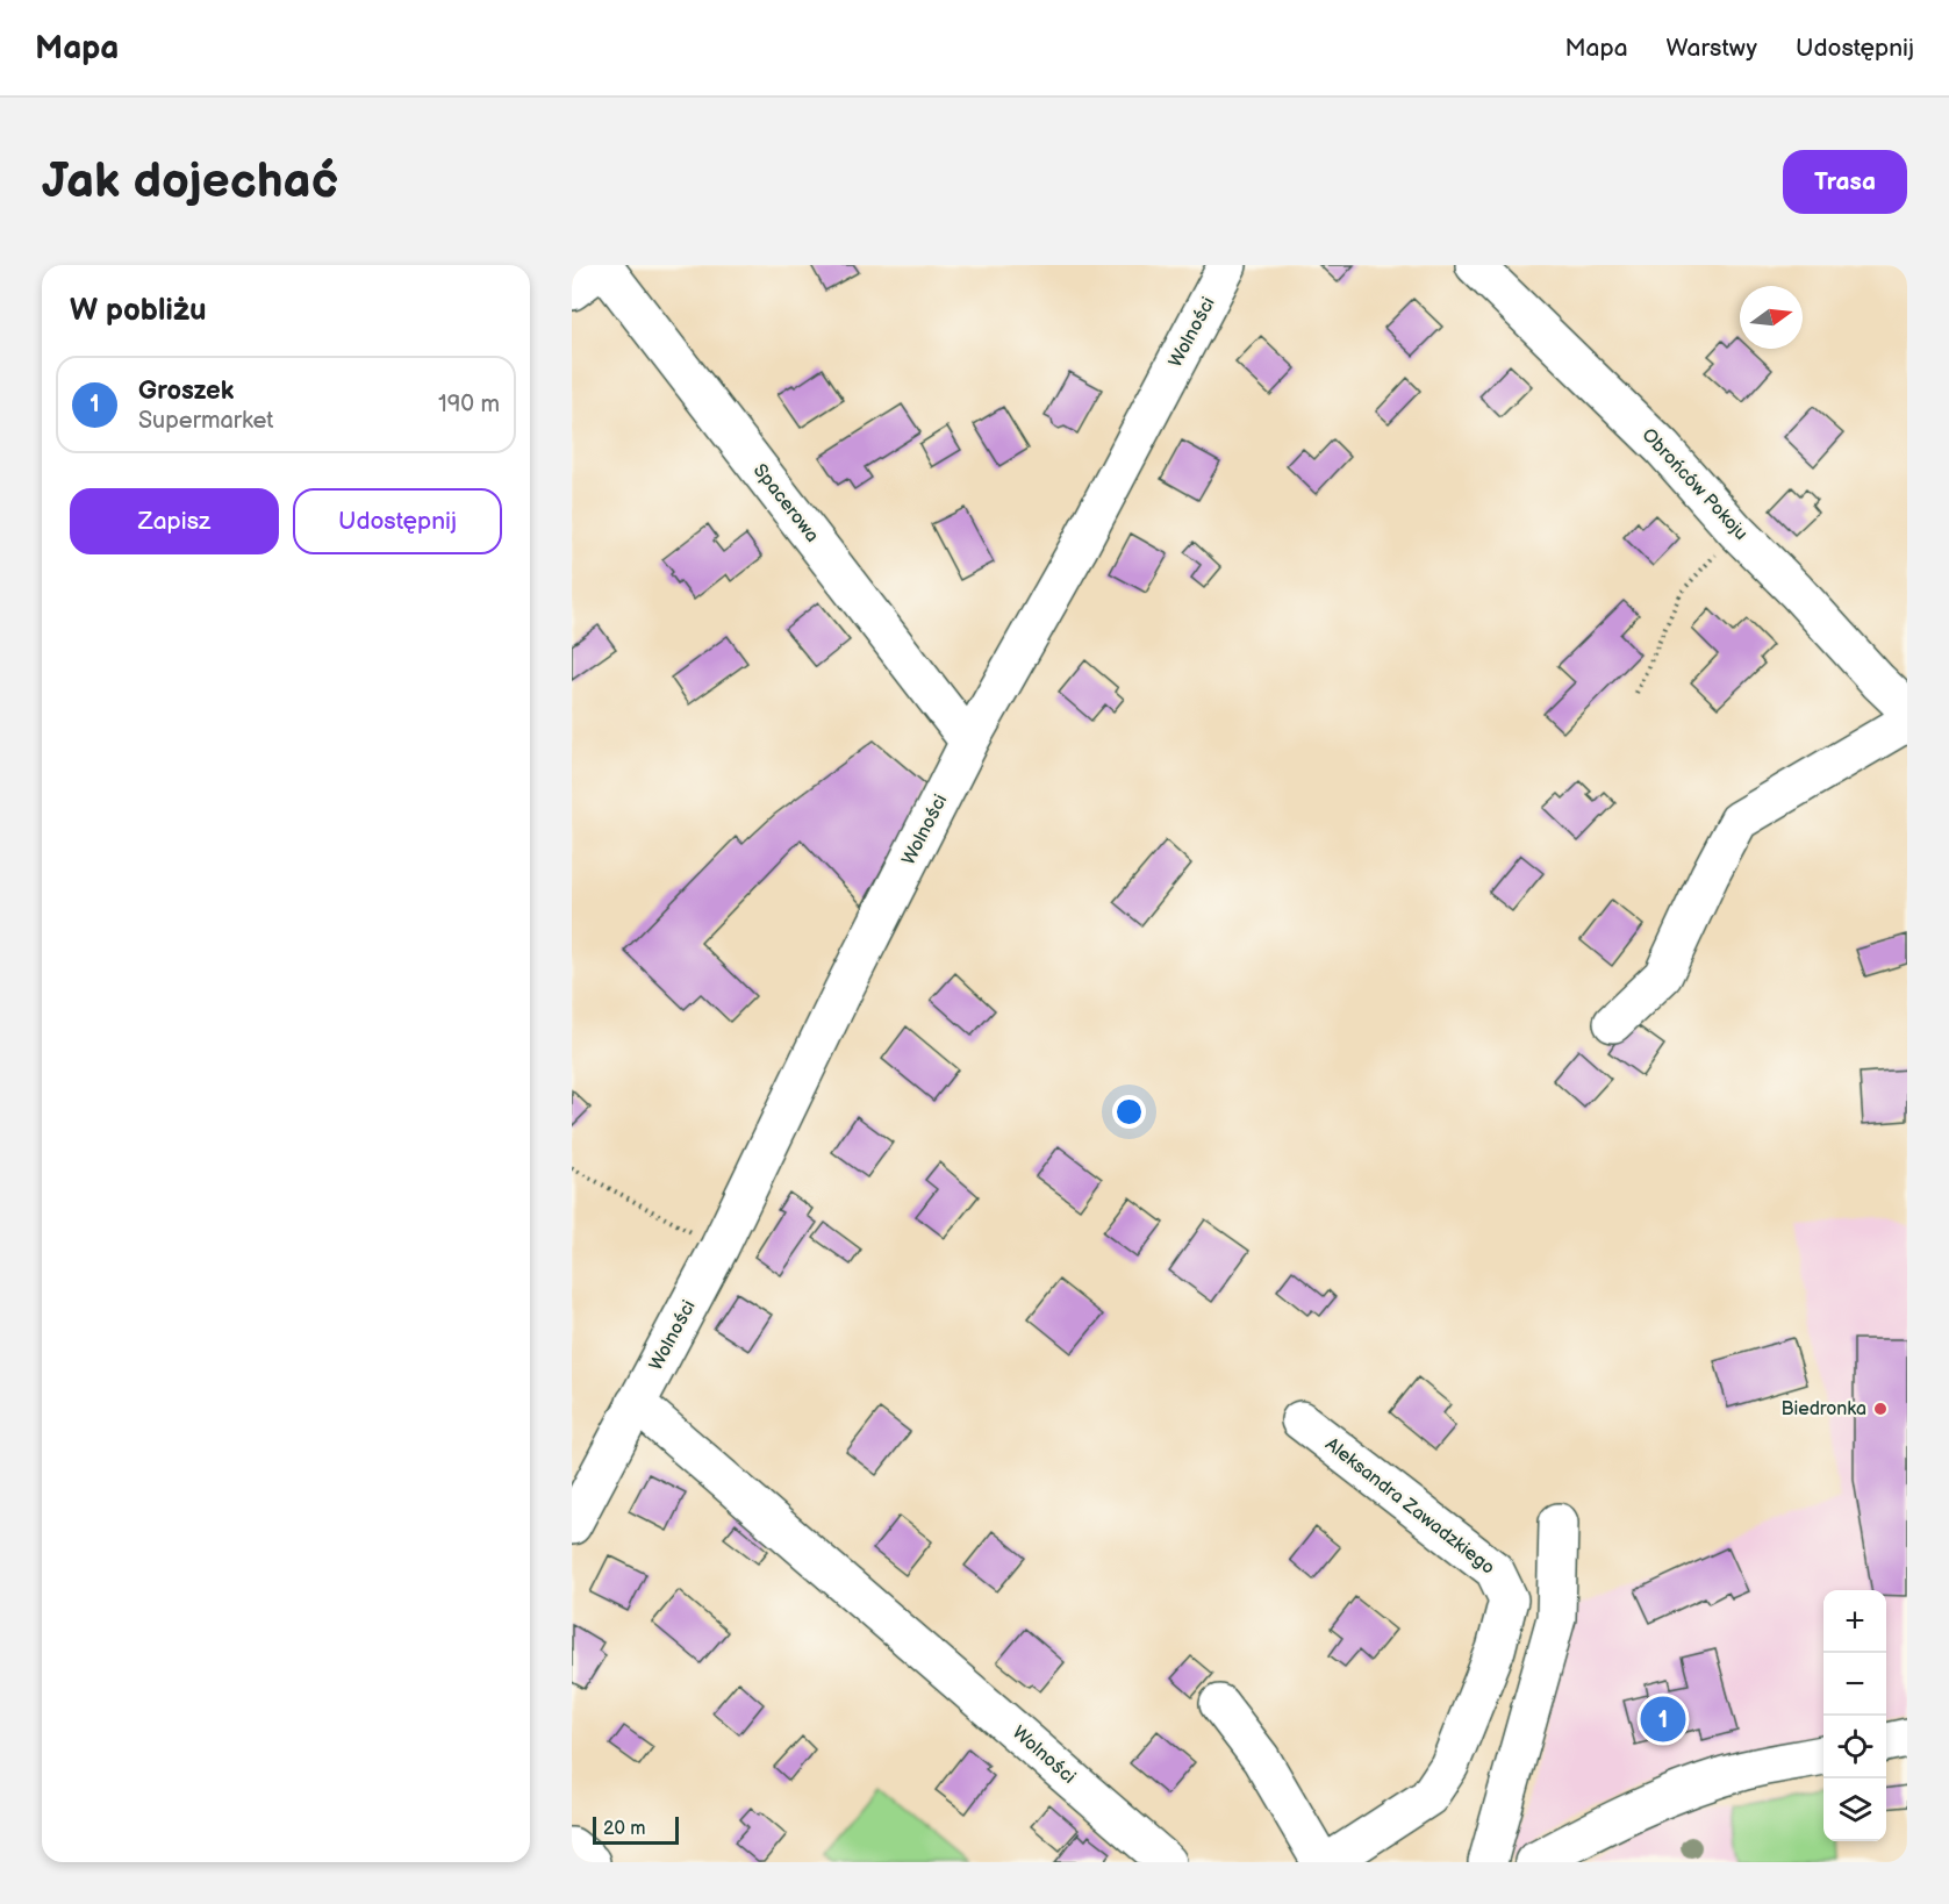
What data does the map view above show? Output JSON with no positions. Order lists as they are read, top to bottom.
{
  "streets": {
    "street": [
      "Wolności",
      "Obrońców Pokoju",
      "Spacerowa",
      "Aleksandra Zawadzkiego"
    ]
  },
  "crossings": [
    ["Wolności", "Spacerowa"]
  ],
  "places": ["Biedronka"],
  "scale_bar": "20 m",
  "north": "right",
  "page": {
    "header": "Mapa",
    "nav": ["Mapa", "Warstwy", "Udostępnij"],
    "buttons": [
      "Trasa",
      ["Zapisz", "Udostępnij"]
    ],
    "title": "Jak dojechać",
    "heading": "W pobliżu",
    "list": [
      {
        "mark": "1",
        "name": "Groszek",
        "note": "Supermarket",
        "value": "190 m"
      }
    ],
    "map_buttons": ["+", "−"],
    "pins": "1",
    "scale": "20 m"
  }
}
